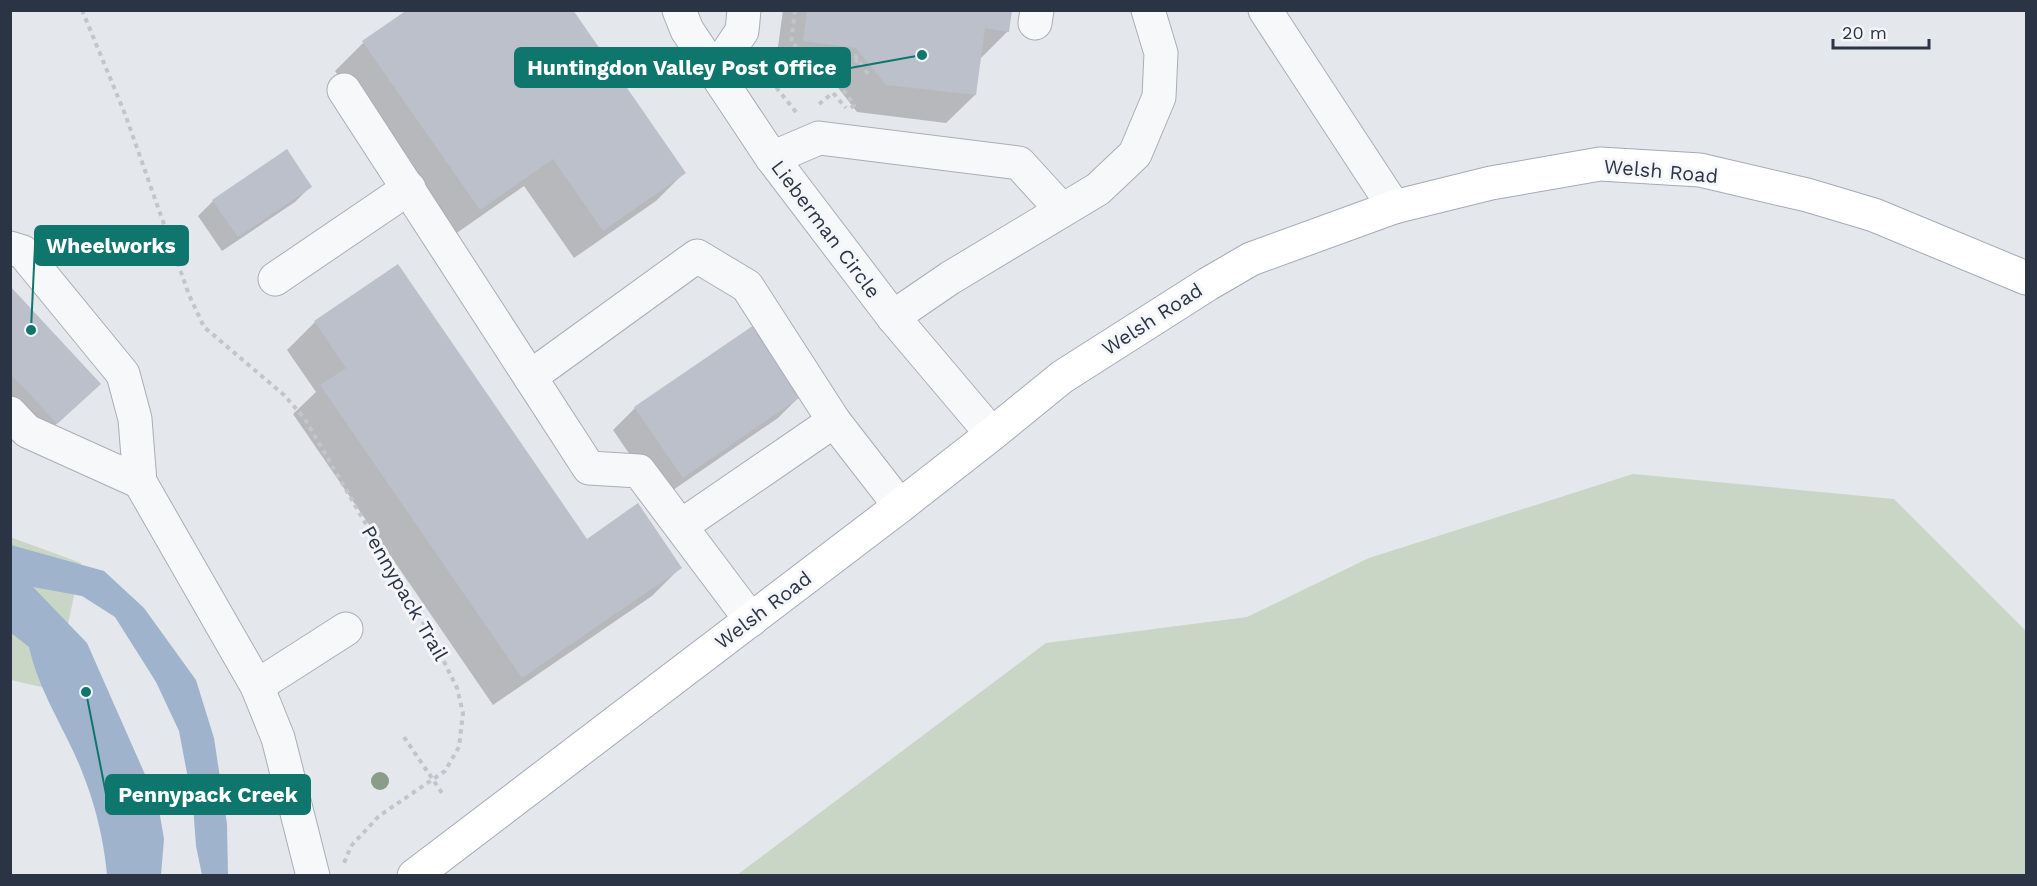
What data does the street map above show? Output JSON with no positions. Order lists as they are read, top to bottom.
{
  "streets": {
    "main road": ["Welsh Road"],
    "street": ["Lieberman Circle"],
    "path": ["Pennypack Trail"]
  },
  "crossings": [
    ["Welsh Road", "Lieberman Circle"]
  ],
  "places": ["Huntingdon Valley Post Office", "Wheelworks", "Pennypack Creek"],
  "scale_bar": "20 m"
}
